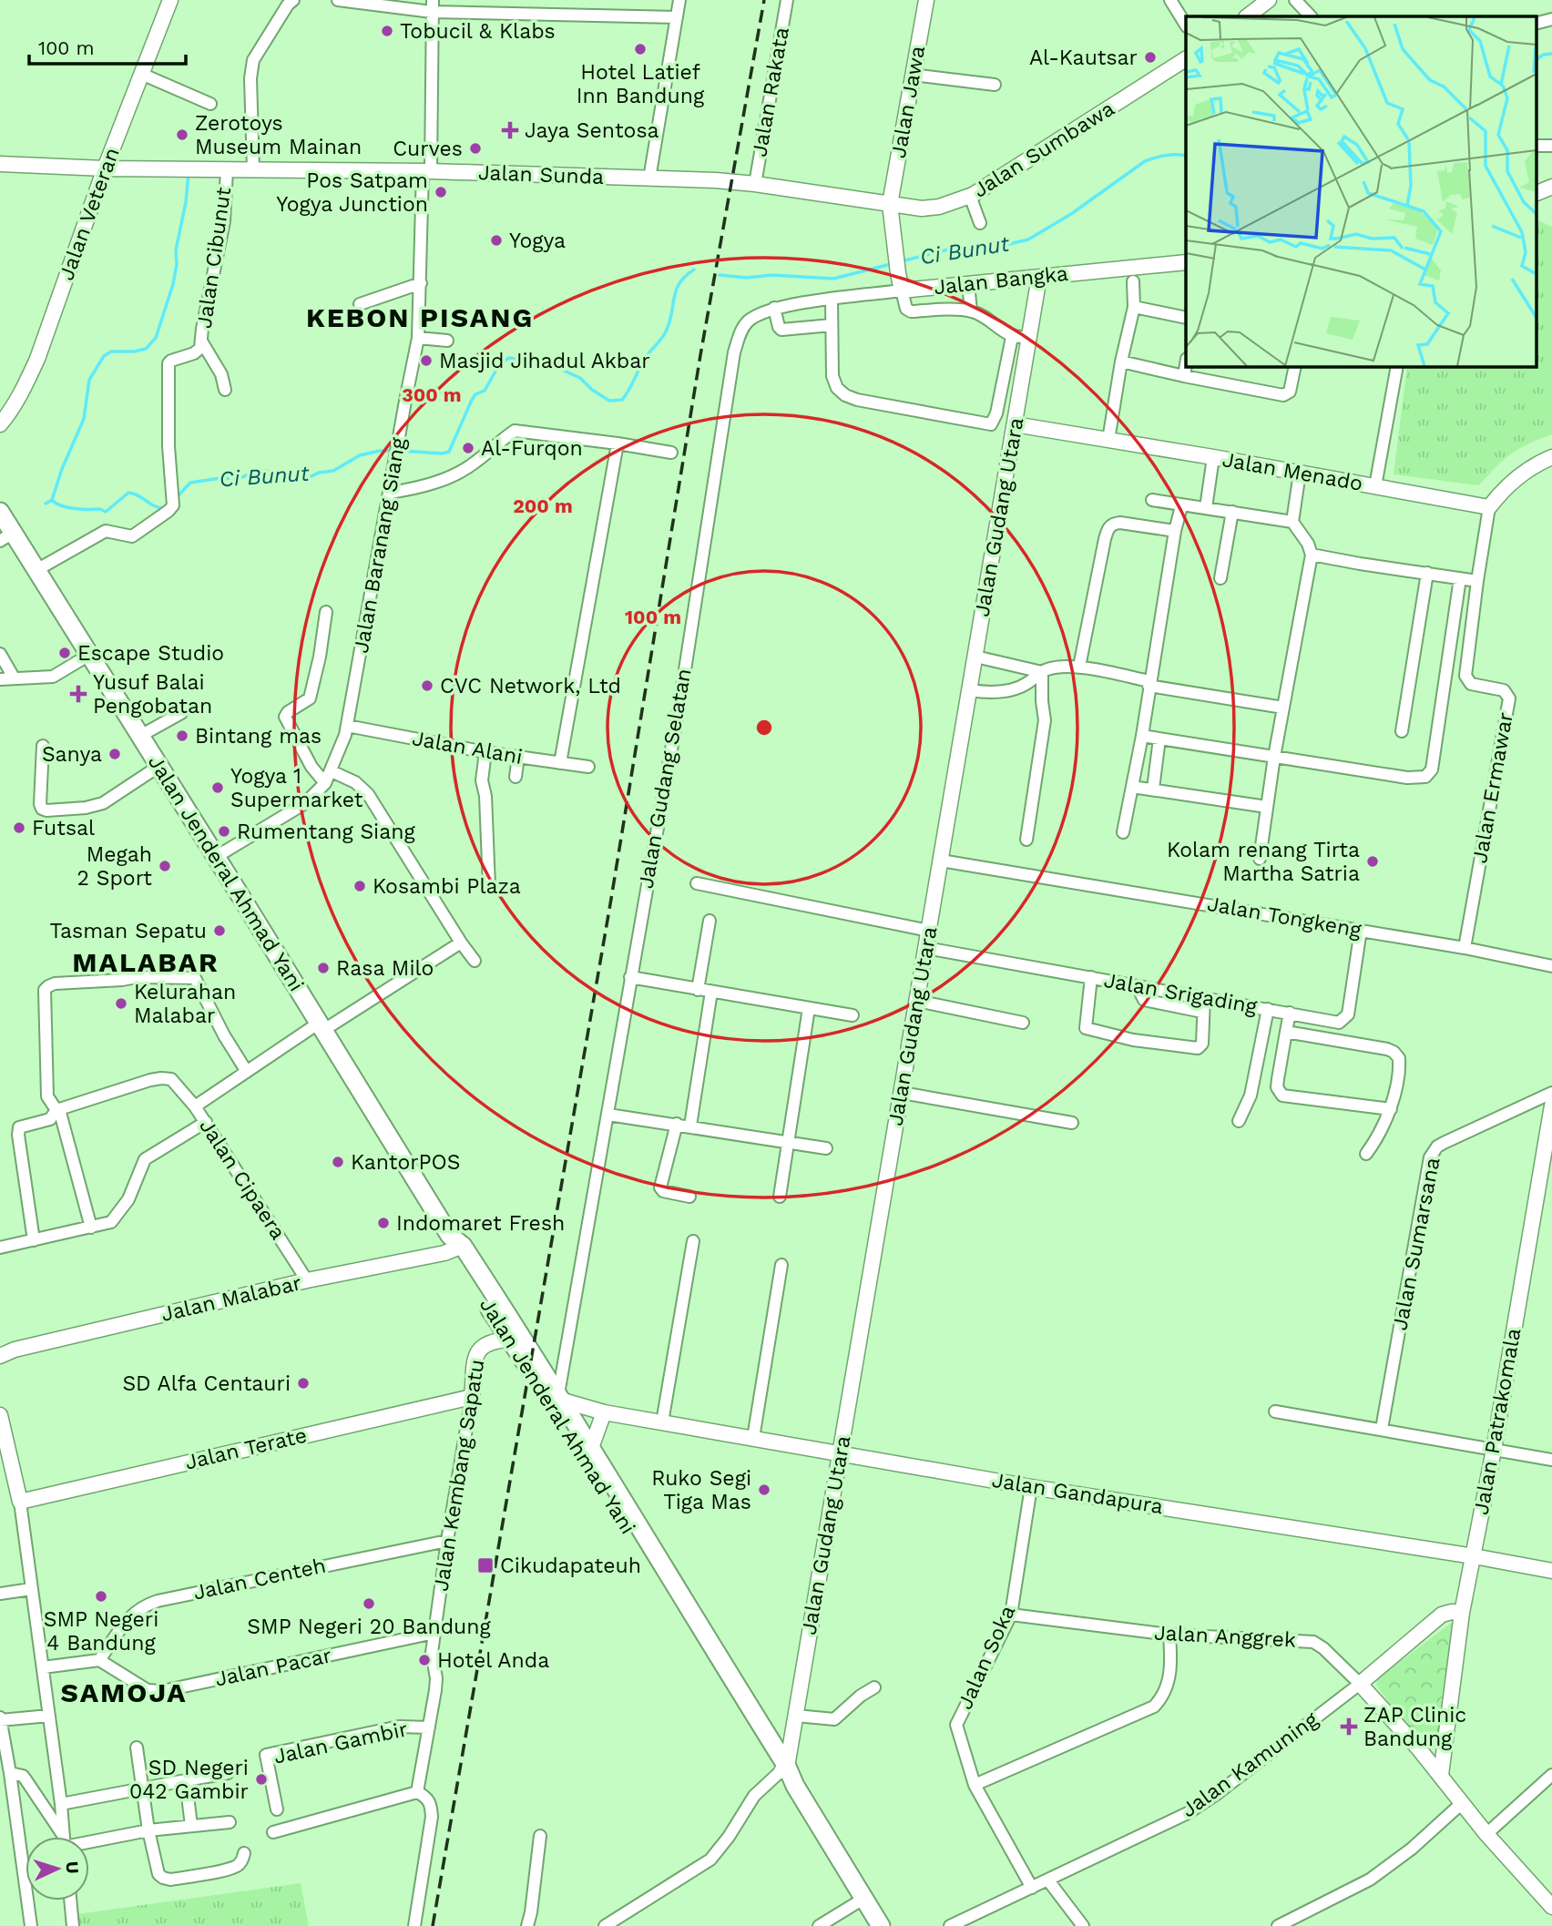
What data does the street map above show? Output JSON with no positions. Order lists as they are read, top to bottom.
{
  "streets": {
    "main road": ["Jalan Jenderal Ahmad Yani"],
    "street": [
      "Jalan Rakata",
      "Jalan Jawa",
      "Jalan Sumbawa",
      "Jalan Sunda",
      "Jalan Veteran",
      "Jalan Cibunut",
      "Jalan Bangka",
      "Jalan Menado",
      "Jalan Gudang Utara",
      "Jalan Baranang Siang",
      "Jalan Alani",
      "Jalan Gudang Selatan",
      "Jalan Ermawar",
      "Jalan Tongkeng",
      "Jalan Srigading",
      "Jalan Cipaera",
      "Jalan Sumarsana",
      "Jalan Malabar",
      "Jalan Patrakomala",
      "Jalan Terate",
      "Jalan Kembang Sapatu",
      "Jalan Gandapura",
      "Jalan Centeh",
      "Jalan Anggrek",
      "Jalan Soka",
      "Jalan Pacar",
      "Jalan Gambir",
      "Jalan Kamuning"
    ]
  },
  "crossings": [
    ["Jalan Rakata", "Jalan Sunda"],
    ["Jalan Jawa", "Jalan Sumbawa"],
    ["Jalan Jawa", "Jalan Sunda"],
    ["Jalan Sumbawa", "Jalan Sunda"],
    ["Jalan Sunda", "Jalan Veteran"],
    ["Jalan Sunda", "Jalan Cibunut"],
    ["Jalan Sunda", "Jalan Baranang Siang"],
    ["Jalan Cibunut", "Jalan Jenderal Ahmad Yani"],
    ["Jalan Bangka", "Jalan Gudang Utara"],
    ["Jalan Bangka", "Jalan Gudang Selatan"],
    ["Jalan Menado", "Jalan Gudang Utara"],
    ["Jalan Menado", "Jalan Ermawar"],
    ["Jalan Gudang Utara", "Jalan Jenderal Ahmad Yani"],
    ["Jalan Gudang Utara", "Jalan Tongkeng"],
    ["Jalan Gudang Utara", "Jalan Srigading"],
    ["Jalan Gudang Utara", "Jalan Gandapura"],
    ["Jalan Baranang Siang", "Jalan Alani"],
    ["Jalan Baranang Siang", "Jalan Jenderal Ahmad Yani"],
    ["Jalan Gudang Selatan", "Jalan Jenderal Ahmad Yani"],
    ["Jalan Gudang Selatan", "Jalan Gandapura"],
    ["Jalan Ermawar", "Jalan Tongkeng"],
    ["Jalan Jenderal Ahmad Yani", "Jalan Cipaera"],
    ["Jalan Jenderal Ahmad Yani", "Jalan Malabar"],
    ["Jalan Jenderal Ahmad Yani", "Jalan Kembang Sapatu"],
    ["Jalan Jenderal Ahmad Yani", "Jalan Gandapura"],
    ["Jalan Tongkeng", "Jalan Srigading"],
    ["Jalan Cipaera", "Jalan Malabar"],
    ["Jalan Patrakomala", "Jalan Gandapura"],
    ["Jalan Patrakomala", "Jalan Anggrek"],
    ["Jalan Patrakomala", "Jalan Kamuning"],
    ["Jalan Terate", "Jalan Kembang Sapatu"],
    ["Jalan Kembang Sapatu", "Jalan Centeh"],
    ["Jalan Kembang Sapatu", "Jalan Pacar"],
    ["Jalan Kembang Sapatu", "Jalan Gambir"],
    ["Jalan Gandapura", "Jalan Soka"],
    ["Jalan Centeh", "Jalan Pacar"],
    ["Jalan Anggrek", "Jalan Soka"],
    ["Jalan Anggrek", "Jalan Kamuning"],
    ["Jalan Soka", "Jalan Kamuning"]
  ],
  "districts": ["KEBON PISANG", "MALABAR", "SAMOJA"],
  "water": ["Ci Bunut"],
  "places": {
    "other": [
      "Tobucil & Klabs",
      "Hotel Latief Inn Bandung",
      "Al-Kautsar",
      "Zerotoys Museum Mainan",
      "Curves",
      "Pos Satpam Yogya Junction",
      "Yogya",
      "Masjid Jihadul Akbar",
      "Al-Furqon",
      "Escape Studio",
      "CVC Network, Ltd",
      "Bintang mas",
      "Sanya",
      "Yogya 1 Supermarket",
      "Futsal",
      "Rumentang Siang",
      "Kolam renang Tirta Martha Satria",
      "Megah 2 Sport",
      "Kosambi Plaza",
      "Tasman Sepatu",
      "Rasa Milo",
      "Kelurahan Malabar",
      "KantorPOS",
      "Indomaret Fresh",
      "SD Alfa Centauri",
      "Ruko Segi Tiga Mas",
      "SMP Negeri 4 Bandung",
      "SMP Negeri 20 Bandung",
      "Hotel Anda",
      "SD Negeri 042 Gambir"
    ],
    "health": ["Jaya Sentosa", "Yusuf Balai Pengobatan", "ZAP Clinic Bandung"],
    "transit": ["Cikudapateuh"]
  },
  "scale_bar": "100 m",
  "north": "right",
  "rings": ["300 m", "200 m", "100 m"]
}
